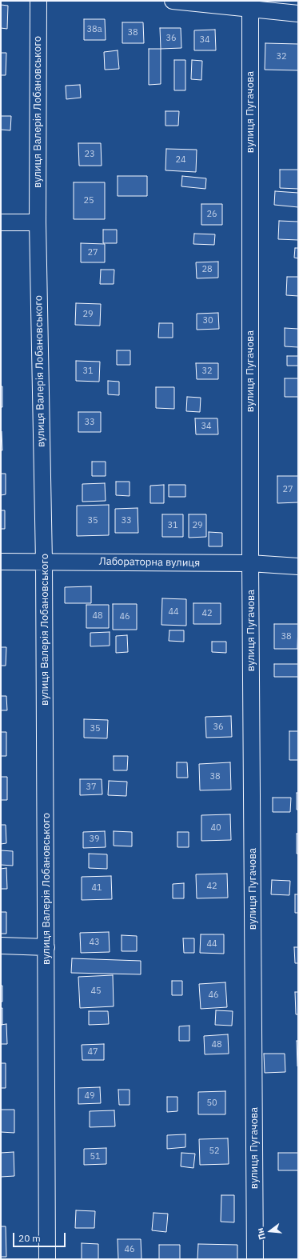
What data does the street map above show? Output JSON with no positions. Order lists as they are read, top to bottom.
{
  "streets": {
    "street": ["вулиця Валерія Лобановського", "вулиця Пугачова", "Лабораторна вулиця"]
  },
  "crossings": [
    ["вулиця Валерія Лобановського", "Лабораторна вулиця"],
    ["вулиця Пугачова", "Лабораторна вулиця"]
  ],
  "house_numbers": [
    "38а",
    "38",
    "36",
    "34",
    "32",
    "23",
    "24",
    "25",
    "26",
    "27",
    "28",
    "29",
    "30",
    "31",
    "32",
    "33",
    "34",
    "27",
    "35",
    "33",
    "31",
    "29",
    "44",
    "42",
    "48",
    "46",
    "38",
    "36",
    "35",
    "38",
    "37",
    "40",
    "39",
    "42",
    "41",
    "43",
    "44",
    "45",
    "46",
    "48",
    "47",
    "49",
    "50",
    "52",
    "51",
    "46"
  ],
  "scale_bar": "20 m",
  "north": "left"
}
